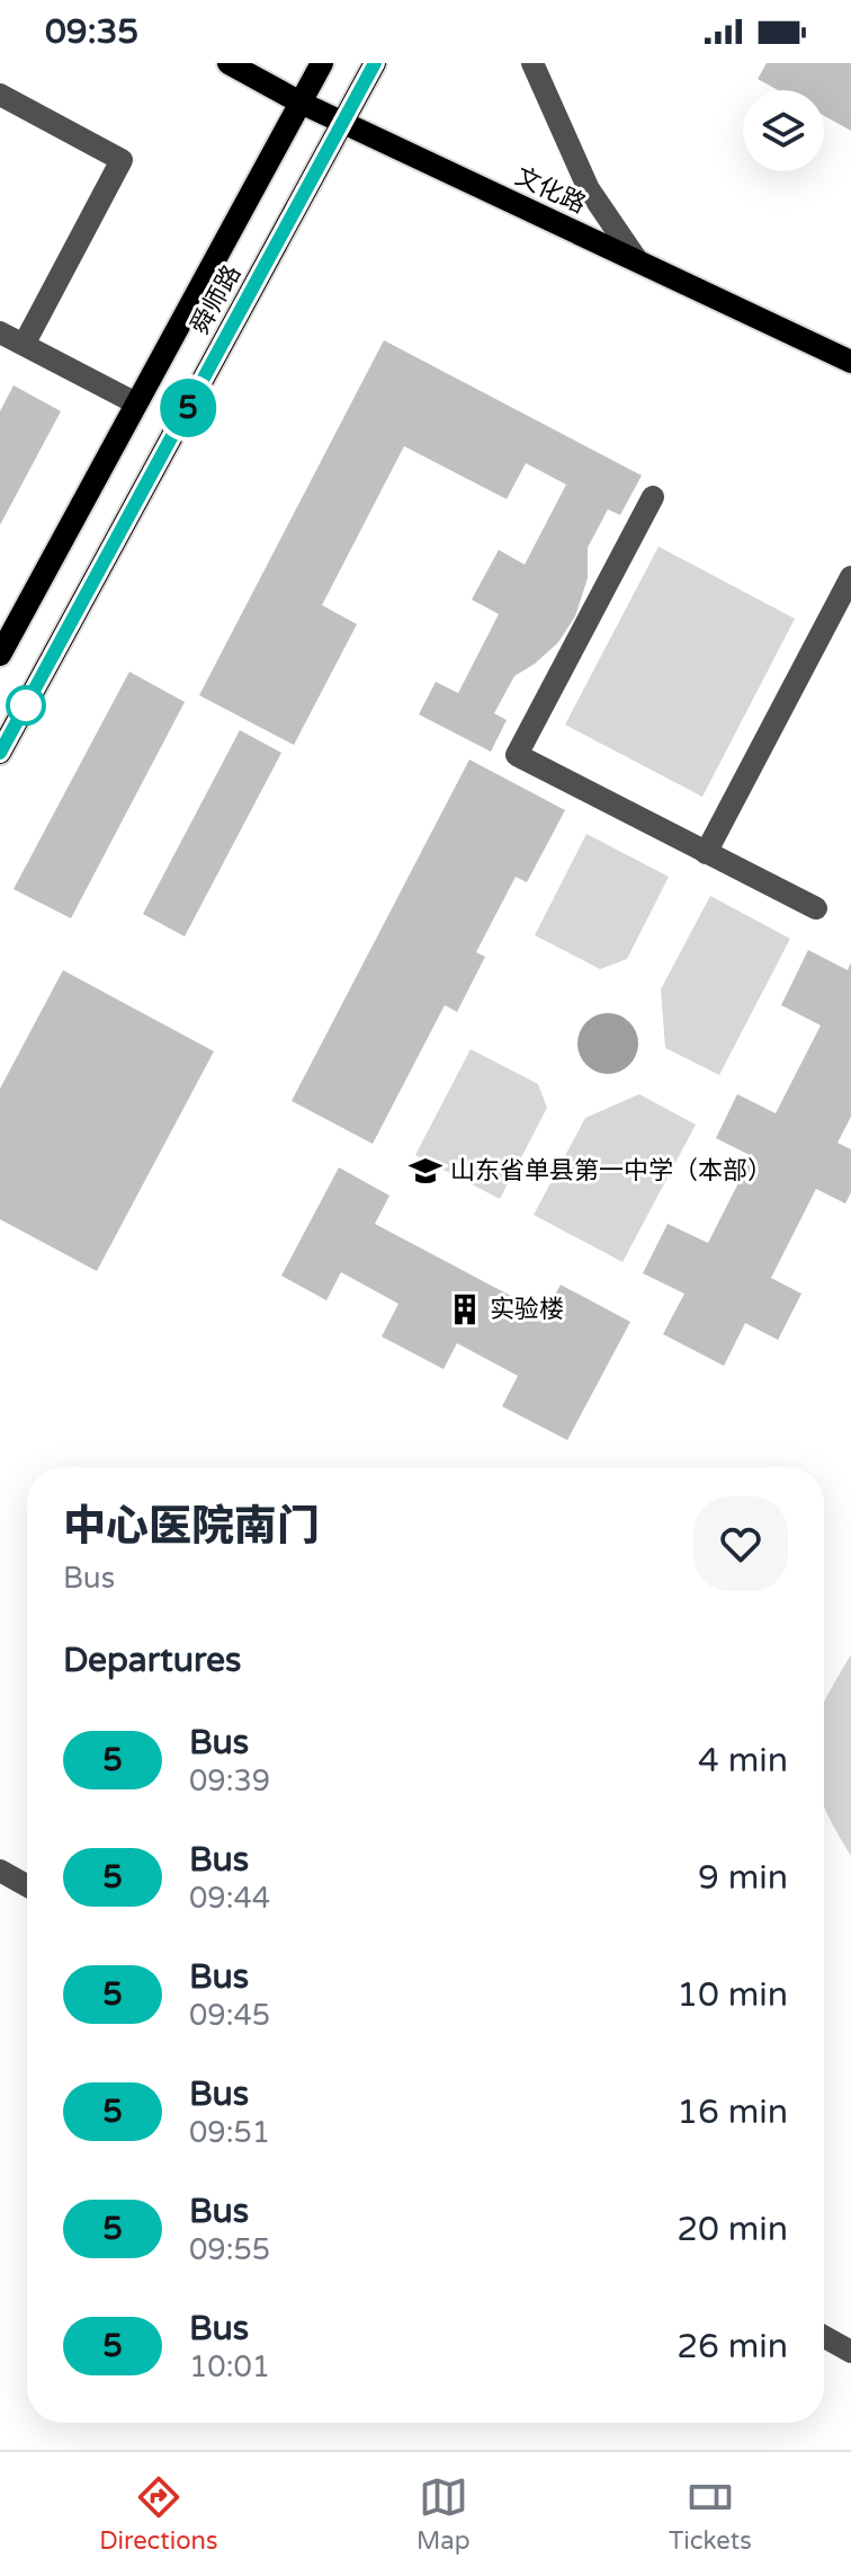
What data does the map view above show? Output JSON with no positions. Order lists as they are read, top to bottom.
{
  "streets": {
    "main road": ["文化路", "舜师路"]
  },
  "crossings": [
    ["文化路", "舜师路"]
  ],
  "places": {
    "school or university": ["山东省单县第一中学（本部）"],
    "building": ["实验楼"]
  },
  "lines": ["bus line 5"],
  "page": {
    "status": "09:35",
    "on_map": "5",
    "heading": [
      ["中心医院南门", "Bus"],
      "Departures"
    ],
    "list": [
      {
        "mark": "5",
        "name": "Bus",
        "note": "09:39",
        "value": "4 min"
      },
      {
        "mark": "5",
        "name": "Bus",
        "note": "09:44",
        "value": "9 min"
      },
      {
        "mark": "5",
        "name": "Bus",
        "note": "09:45",
        "value": "10 min"
      },
      {
        "mark": "5",
        "name": "Bus",
        "note": "09:51",
        "value": "16 min"
      },
      {
        "mark": "5",
        "name": "Bus",
        "note": "09:55",
        "value": "20 min"
      },
      {
        "mark": "5",
        "name": "Bus",
        "note": "10:01",
        "value": "26 min"
      }
    ],
    "tabs": ["Directions", "Map", "Tickets"]
  }
}
